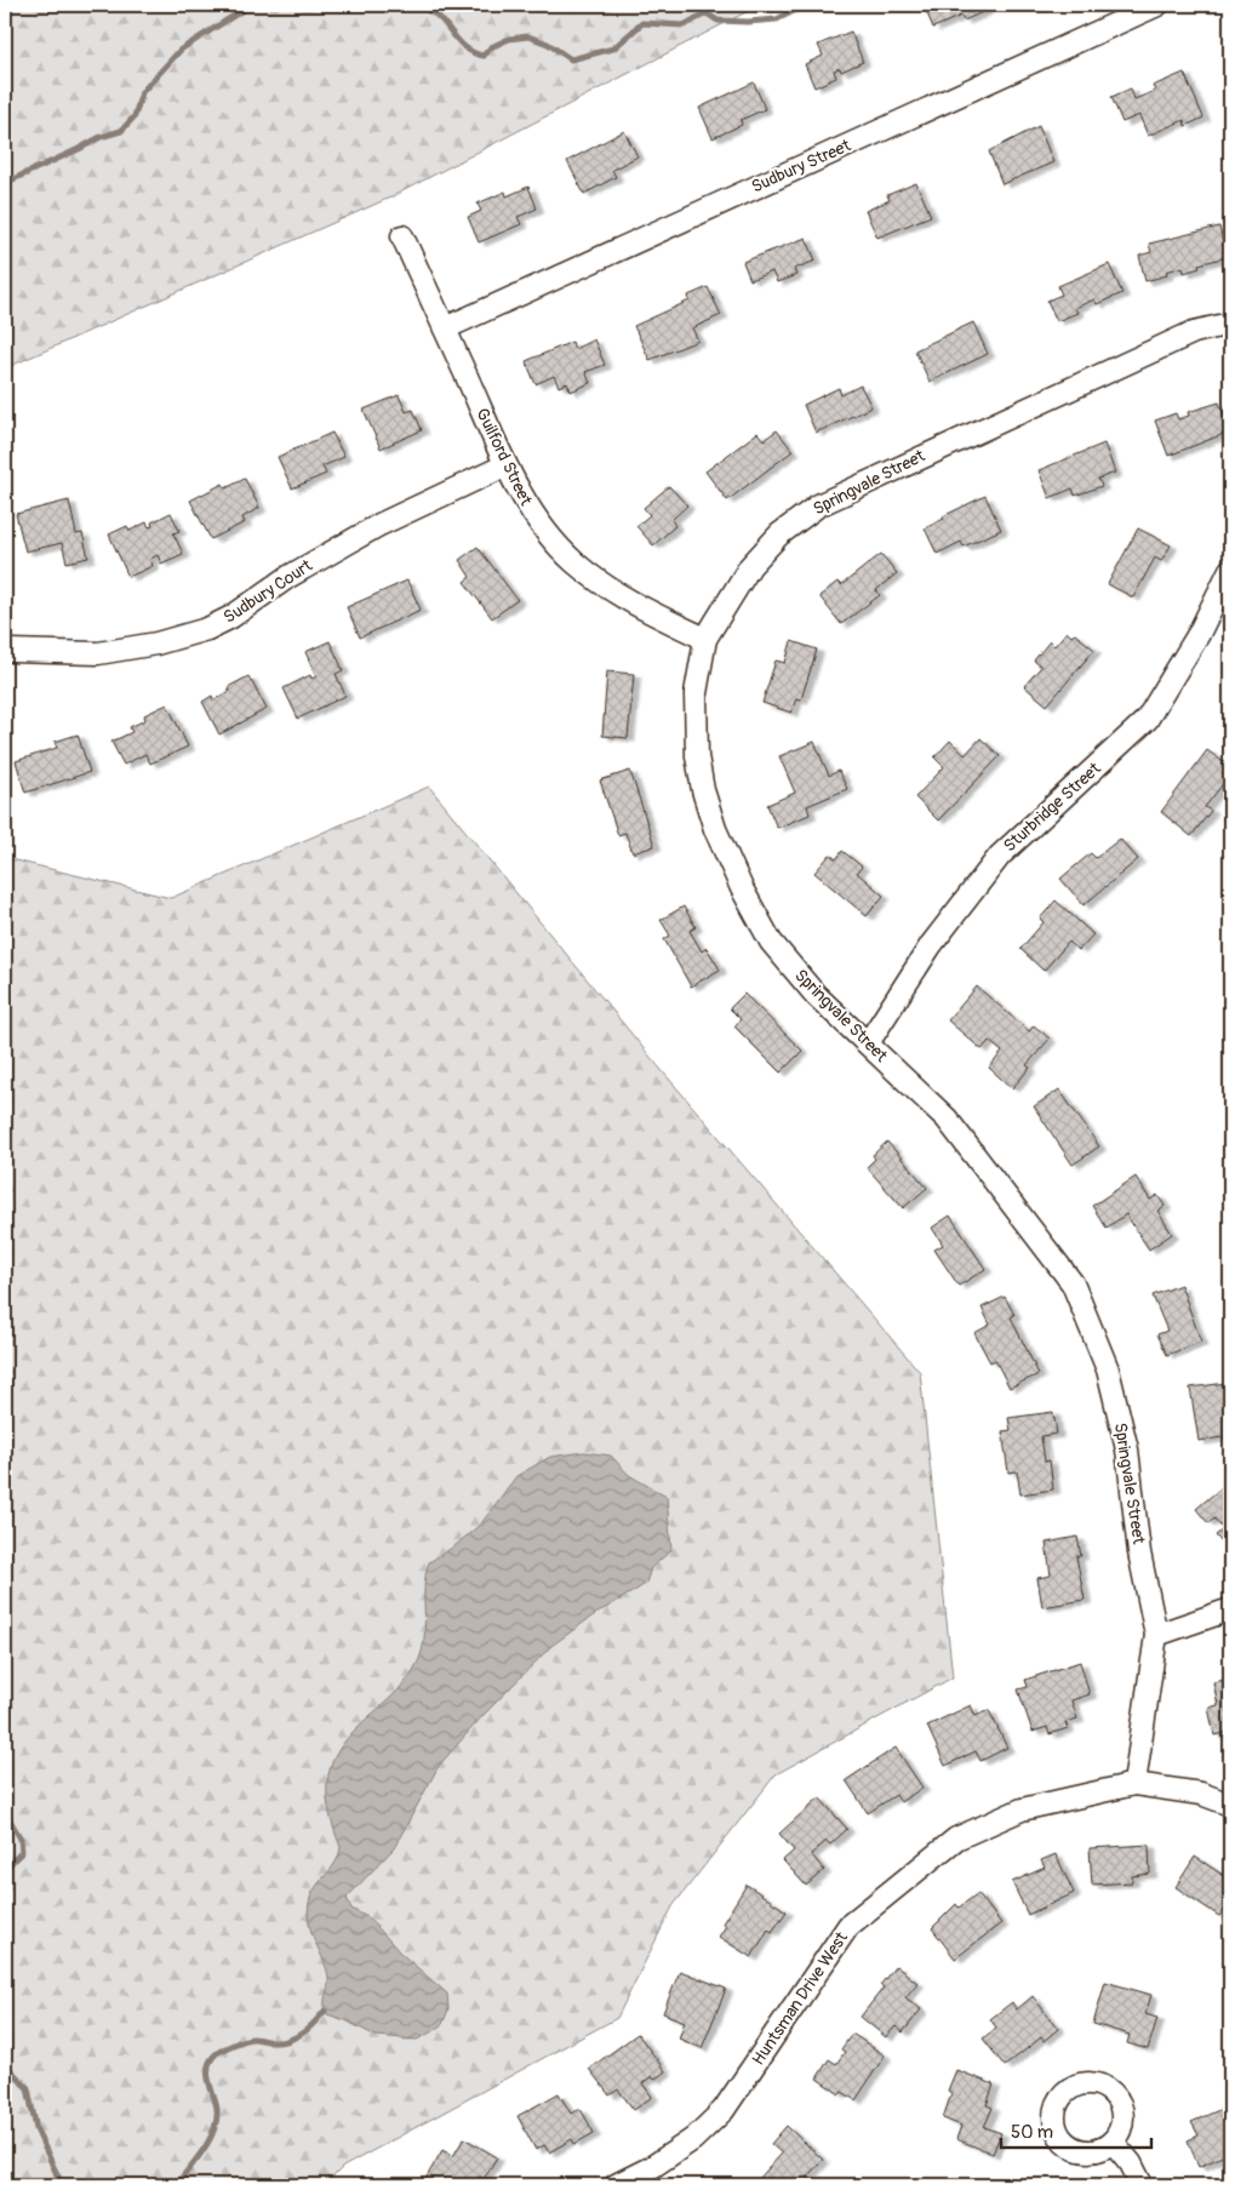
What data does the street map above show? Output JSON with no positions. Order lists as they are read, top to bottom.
{
  "streets": {
    "street": [
      "Sudbury Street",
      "Guilford Street",
      "Springvale Street",
      "Sudbury Court",
      "Sturbridge Street",
      "Huntsman Drive West"
    ]
  },
  "crossings": [
    ["Sudbury Street", "Guilford Street"],
    ["Guilford Street", "Springvale Street"],
    ["Guilford Street", "Sudbury Court"],
    ["Springvale Street", "Sturbridge Street"],
    ["Springvale Street", "Huntsman Drive West"]
  ],
  "scale_bar": "50 m"
}
